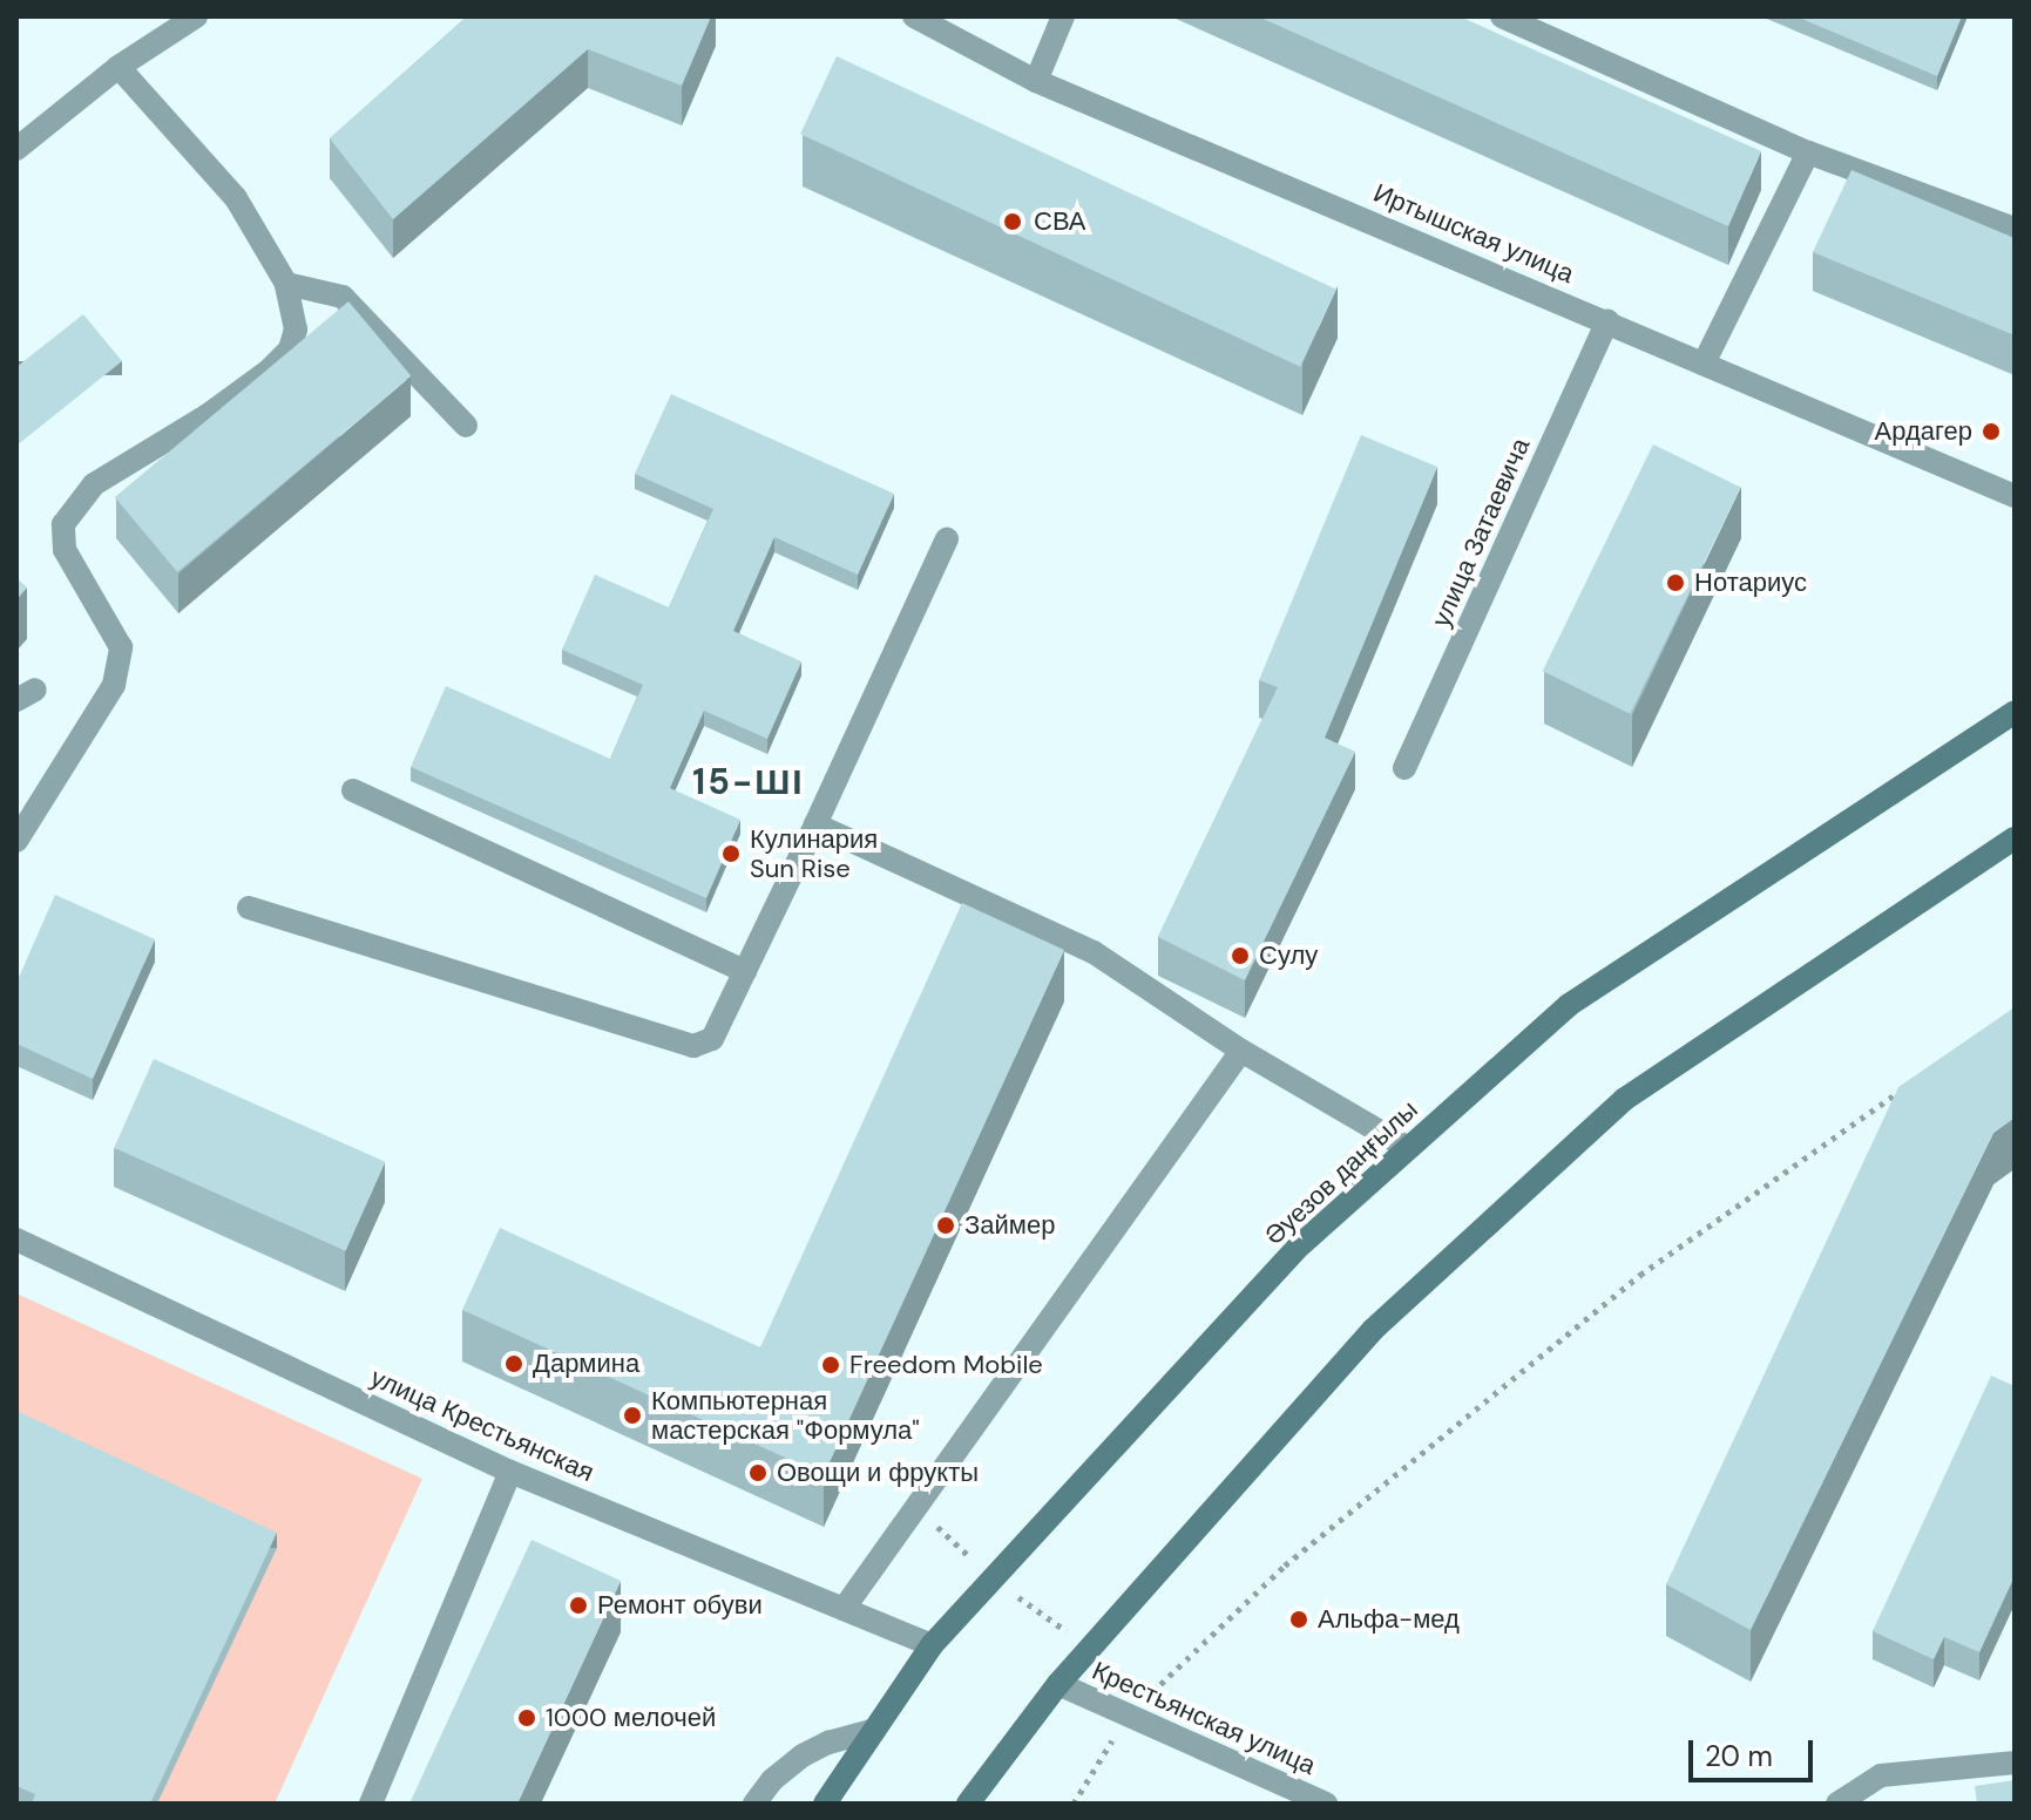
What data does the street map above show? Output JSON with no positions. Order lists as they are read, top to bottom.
{
  "streets": {
    "main road": ["Әуезов даңғылы"],
    "street": [
      "Иртышская улица",
      "улица Затаевича",
      "улица Крестьянская",
      "Крестьянская улица"
    ]
  },
  "crossings": [
    ["Иртышская улица", "улица Затаевича"],
    ["Әуезов даңғылы", "улица Крестьянская"]
  ],
  "districts": ["15-ШІ"],
  "places": [
    "СВА",
    "Ардагер",
    "Нотариус",
    "Кулинария Sun Rise",
    "Сулу",
    "Займер",
    "Дармина",
    "Freedom Mobile",
    "Компьютерная мастерская \"Формула\"",
    "Овощи и фрукты",
    "Ремонт обуви",
    "Альфа-мед",
    "1000 мелочей"
  ],
  "scale_bar": "20 m"
}
